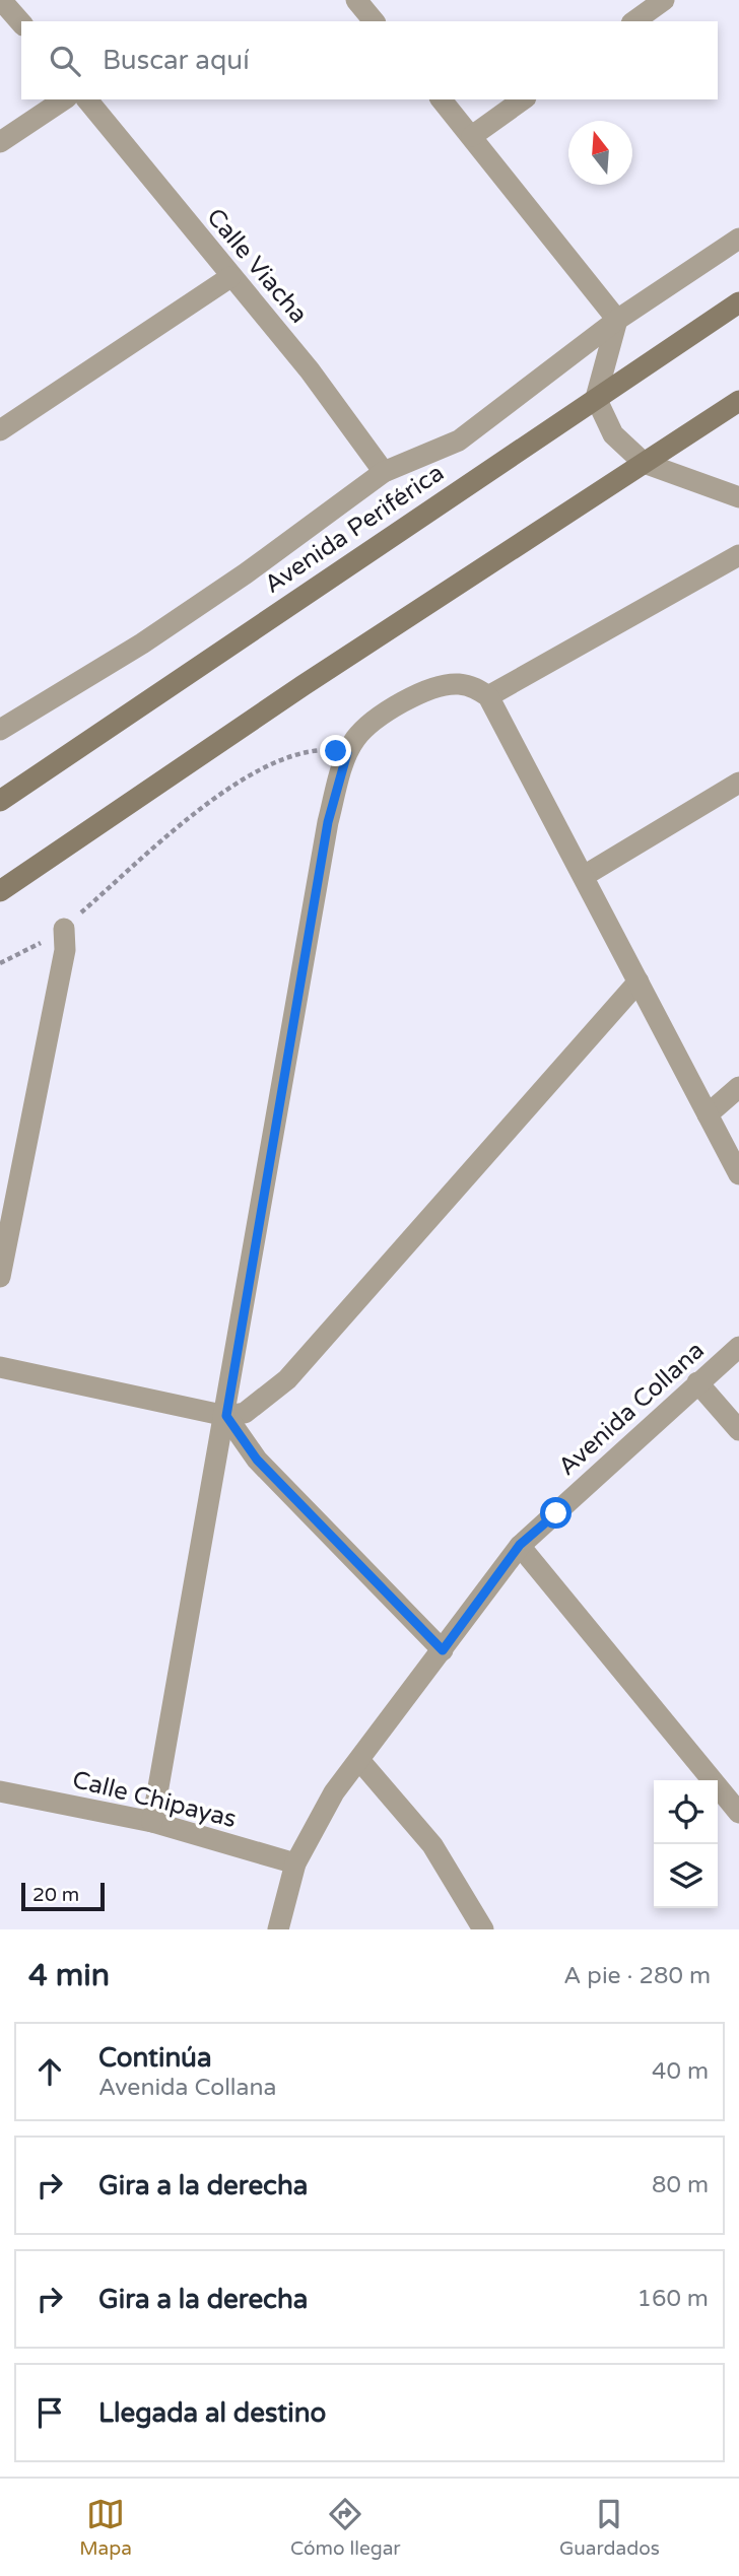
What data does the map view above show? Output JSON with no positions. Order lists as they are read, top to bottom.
{
  "streets": {
    "street": [
      "Calle Viacha",
      "Avenida Periférica",
      "Avenida Collana",
      "Calle Chipayas"
    ]
  },
  "crossings": [
    ["Avenida Collana", "Calle Chipayas"]
  ],
  "scale_bar": "20 m",
  "north": "top",
  "page": {
    "search": "Buscar aquí",
    "scale": "20 m",
    "heading": ["4 min", "A pie · 280 m"],
    "list": [
      ["Continúa", "Avenida Collana", "40 m"],
      ["Gira a la derecha", "80 m"],
      ["Gira a la derecha", "160 m"],
      "Llegada al destino"
    ],
    "nav": ["Mapa", "Cómo llegar", "Guardados"]
  }
}
